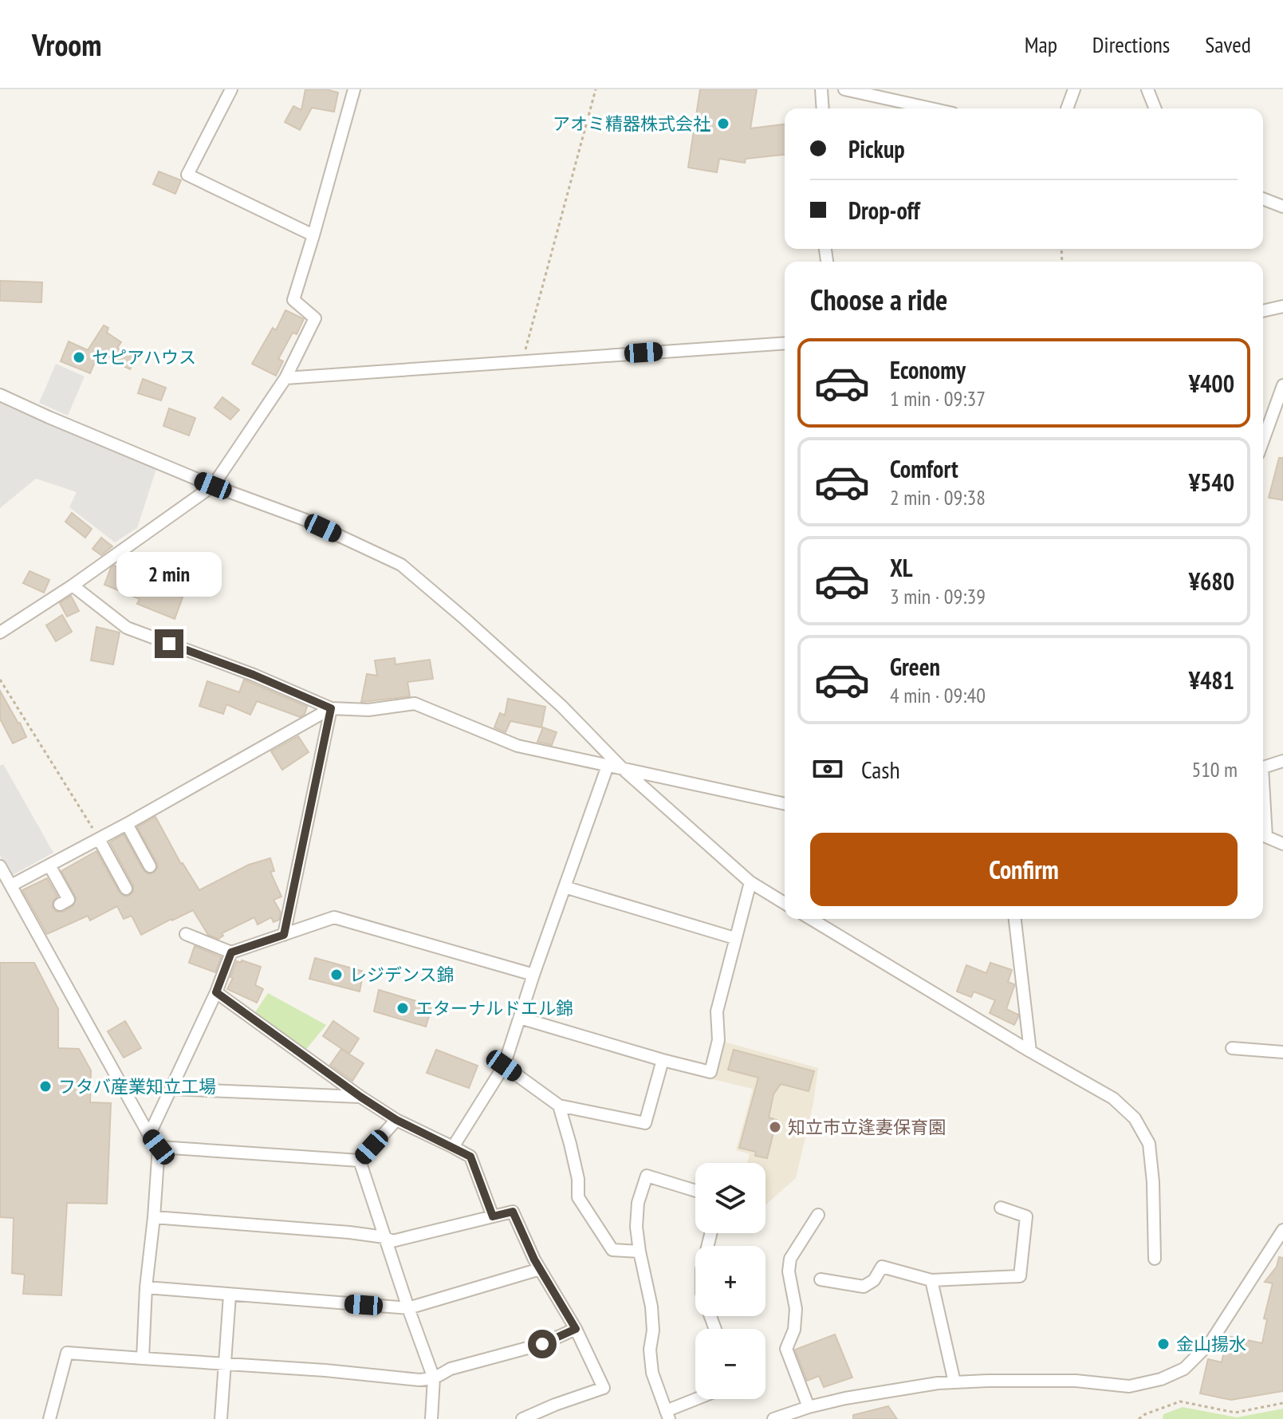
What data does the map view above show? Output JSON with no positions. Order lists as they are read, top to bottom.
{
  "places": [
    "アオミ精器株式会社",
    "セピアハウス",
    "レジデンス錦",
    "エターナルドエル錦",
    "フタバ産業知立工場",
    "知立市立逢妻保育園",
    "金山揚水"
  ],
  "page": {
    "header": "Vroom",
    "nav": ["Map", "Directions", "Saved"],
    "banner": ["Pickup", "Drop-off"],
    "heading": "Choose a ride",
    "list": [
      {
        "name": "Economy",
        "note": "1 min · 09:37",
        "value": "¥400"
      },
      {
        "name": "Comfort",
        "note": "2 min · 09:38",
        "value": "¥540"
      },
      {
        "name": "XL",
        "note": "3 min · 09:39",
        "value": "¥680"
      },
      {
        "name": "Green",
        "note": "4 min · 09:40",
        "value": "¥481"
      }
    ],
    "bubble": "2 min",
    "pay": ["Cash", "510 m"],
    "buttons": "Confirm",
    "map_buttons": ["+", "−"]
  }
}
